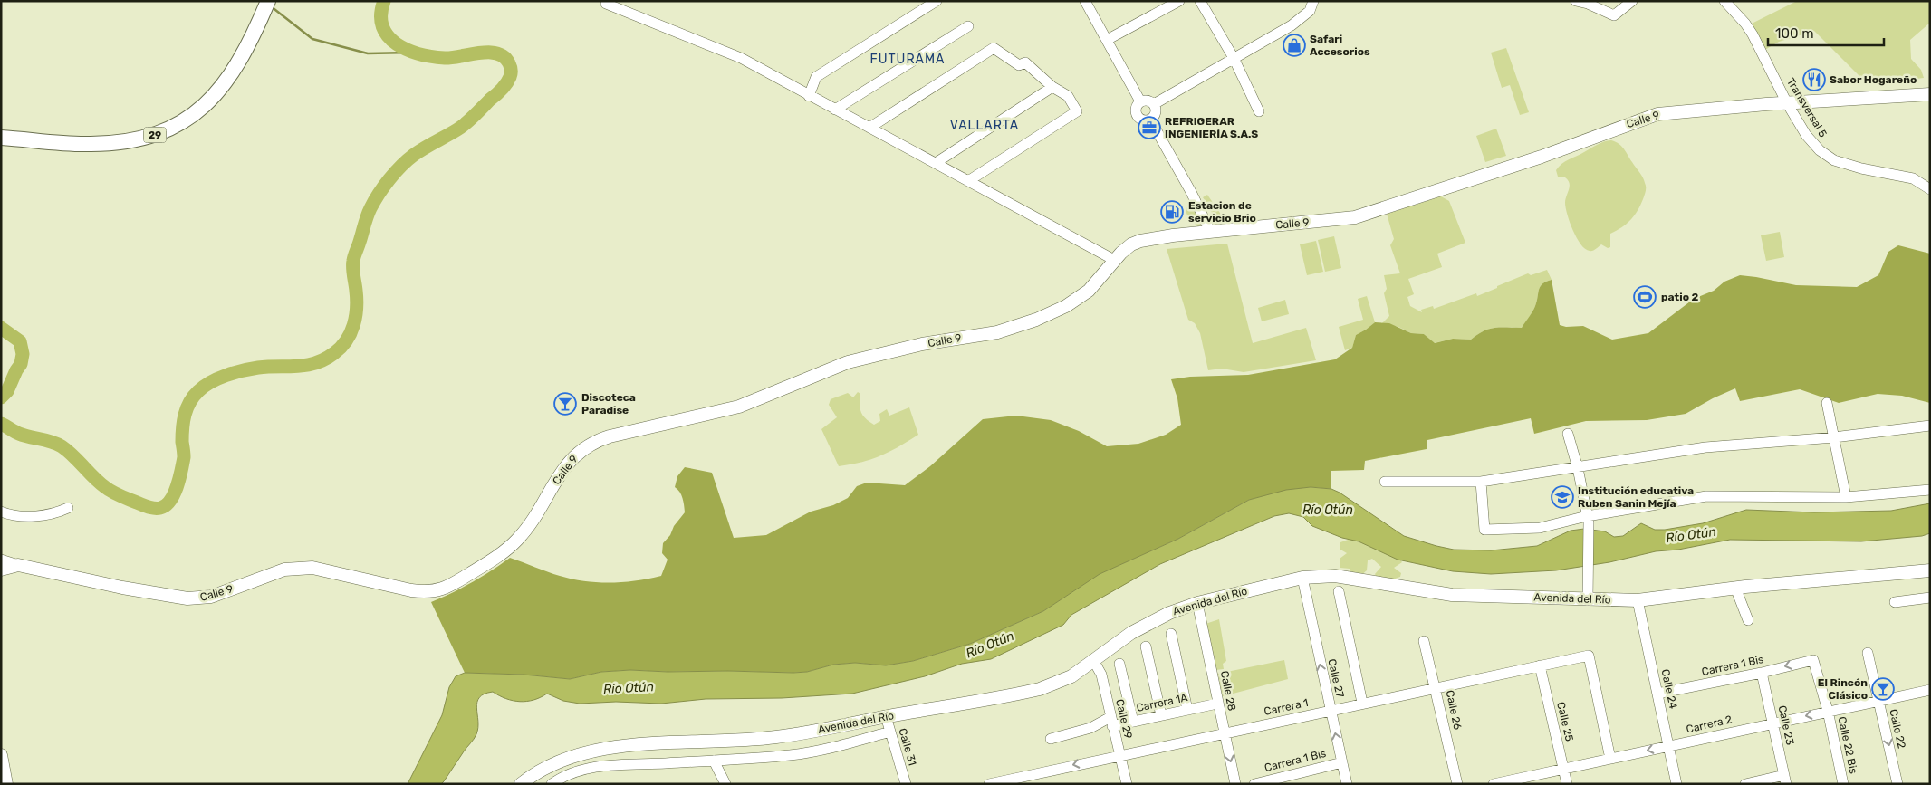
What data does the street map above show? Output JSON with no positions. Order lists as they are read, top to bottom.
{
  "streets": {
    "highway": ["29"],
    "main road": ["Calle 9", "Avenida del Río"],
    "street": [
      "Transversal 5",
      "Carrera 1 Bis",
      "Calle 27",
      "Calle 24",
      "Calle 28",
      "Carrera 1A",
      "Carrera 1",
      "Calle 26",
      "Calle 29",
      "Calle 25",
      "Carrera 2",
      "Calle 23",
      "Calle 22",
      "Calle 22 Bis",
      "Calle 31"
    ]
  },
  "crossings": [
    ["Transversal 5", "Calle 9"],
    ["Avenida del Río", "Calle 27"],
    ["Avenida del Río", "Calle 24"],
    ["Avenida del Río", "Calle 28"],
    ["Avenida del Río", "Calle 29"],
    ["Avenida del Río", "Calle 31"],
    ["Carrera 1 Bis", "Calle 27"],
    ["Carrera 1 Bis", "Calle 24"],
    ["Carrera 1 Bis", "Calle 23"],
    ["Carrera 1 Bis", "Calle 22 Bis"],
    ["Calle 27", "Carrera 1"],
    ["Calle 24", "Carrera 2"],
    ["Calle 28", "Carrera 1A"],
    ["Calle 28", "Carrera 1"],
    ["Carrera 1A", "Calle 29"],
    ["Carrera 1", "Calle 26"],
    ["Carrera 1", "Calle 29"],
    ["Carrera 1", "Calle 25"],
    ["Carrera 1", "Carrera 2"],
    ["Calle 25", "Carrera 2"],
    ["Carrera 2", "Calle 23"],
    ["Carrera 2", "Calle 22"],
    ["Carrera 2", "Calle 22 Bis"]
  ],
  "one_way": ["Calle 22"],
  "districts": ["FUTURAMA", "VALLARTA"],
  "water": ["Río Otún"],
  "places": {
    "shop": ["Safari Accesorios"],
    "restaurant": ["Sabor Hogareño"],
    "office": ["REFRIGERAR INGENIERÍA S.A.S"],
    "fuel station": ["Estacion de servicio Brio"],
    "sports": ["patio 2"],
    "bar": ["Discoteca Paradise", "El Rincón Clásico"],
    "school or university": ["Institución educativa Ruben Sanin Mejía"]
  },
  "scale_bar": "100 m"
}
